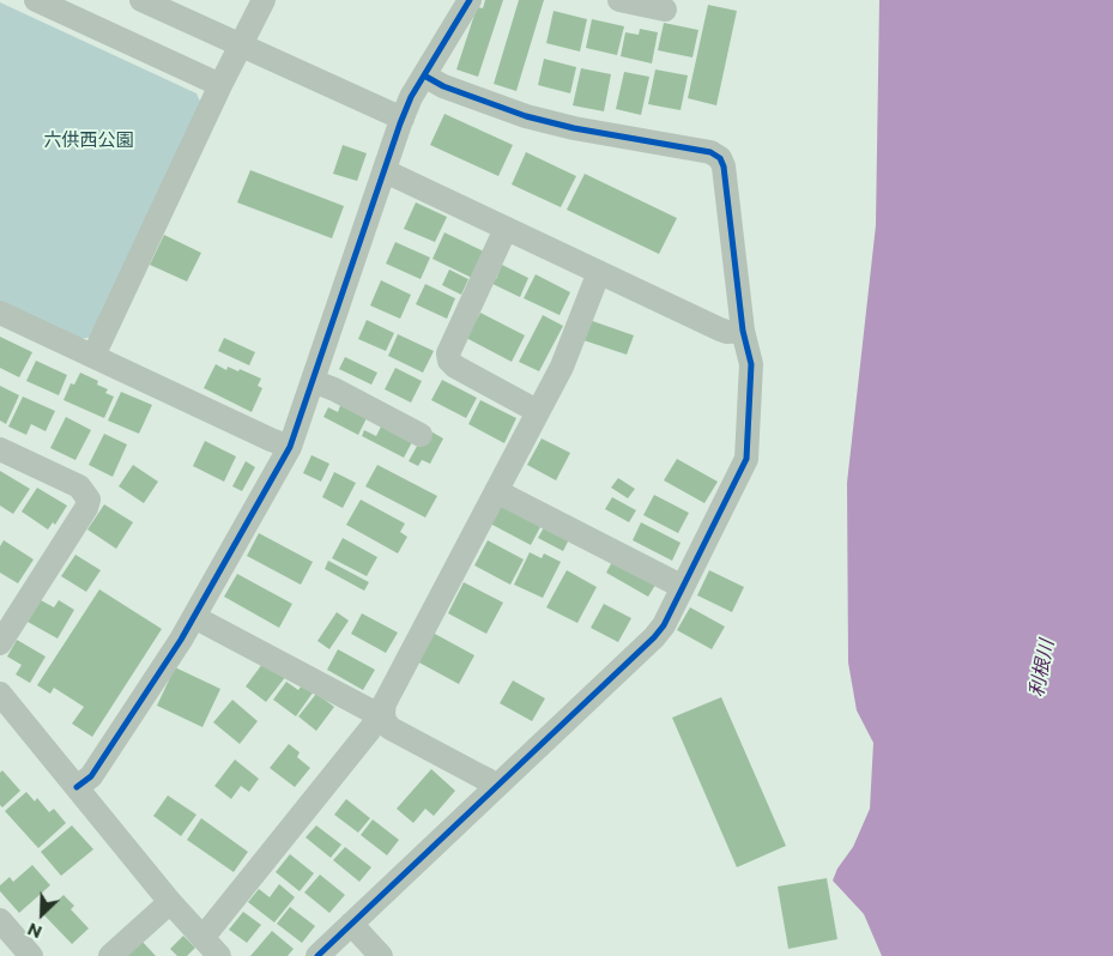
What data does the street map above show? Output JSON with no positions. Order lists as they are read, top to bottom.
{
  "water": ["利根川"],
  "parks": ["六供西公園"],
  "north": "bottom left"
}
